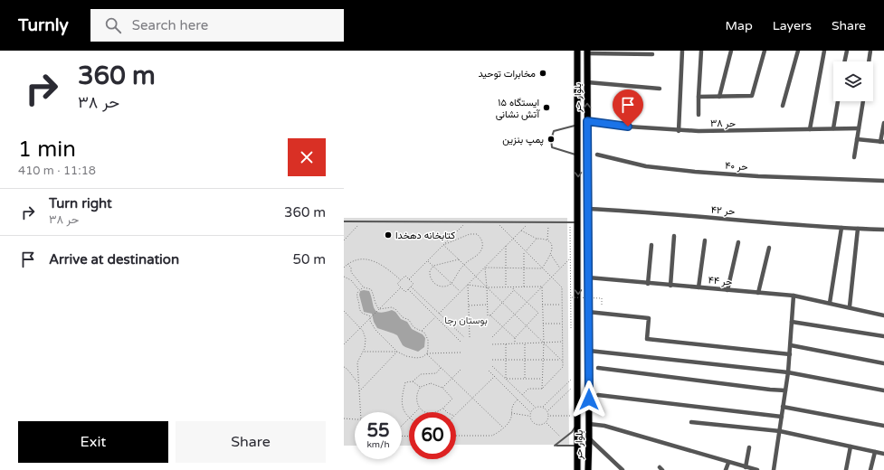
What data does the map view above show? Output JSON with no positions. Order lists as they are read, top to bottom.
{
  "streets": {
    "main road": ["بلوار حر"],
    "street": [
      "حر ۳۸",
      "حر ۴۰",
      "حر ۴۲",
      "حر ۴۴"
    ]
  },
  "crossings": [
    ["بلوار حر", "حر ۳۸"],
    ["بلوار حر", "حر ۴۲"],
    ["بلوار حر", "حر ۴۴"]
  ],
  "parks": ["بوستان رجا"],
  "places": [
    "مخابرات توحید",
    "ایستگاه ۱۵ آتش نشانی",
    "پمپ بنزین",
    "کتابخانه دهخدا"
  ],
  "page": {
    "header": "Turnly",
    "search": "Search here",
    "nav": ["Map", "Layers", "Share"],
    "turn": ["360 m", "حر ۳۸"],
    "heading": ["1 min", "410 m · 11:18"],
    "list": [
      {
        "name": "Turn right",
        "note": "حر ۳۸",
        "value": "360 m"
      },
      {
        "name": "Arrive at destination",
        "value": "50 m"
      }
    ],
    "speed": "55 km/h",
    "limit": "60",
    "buttons": ["Exit", "Share"]
  }
}
